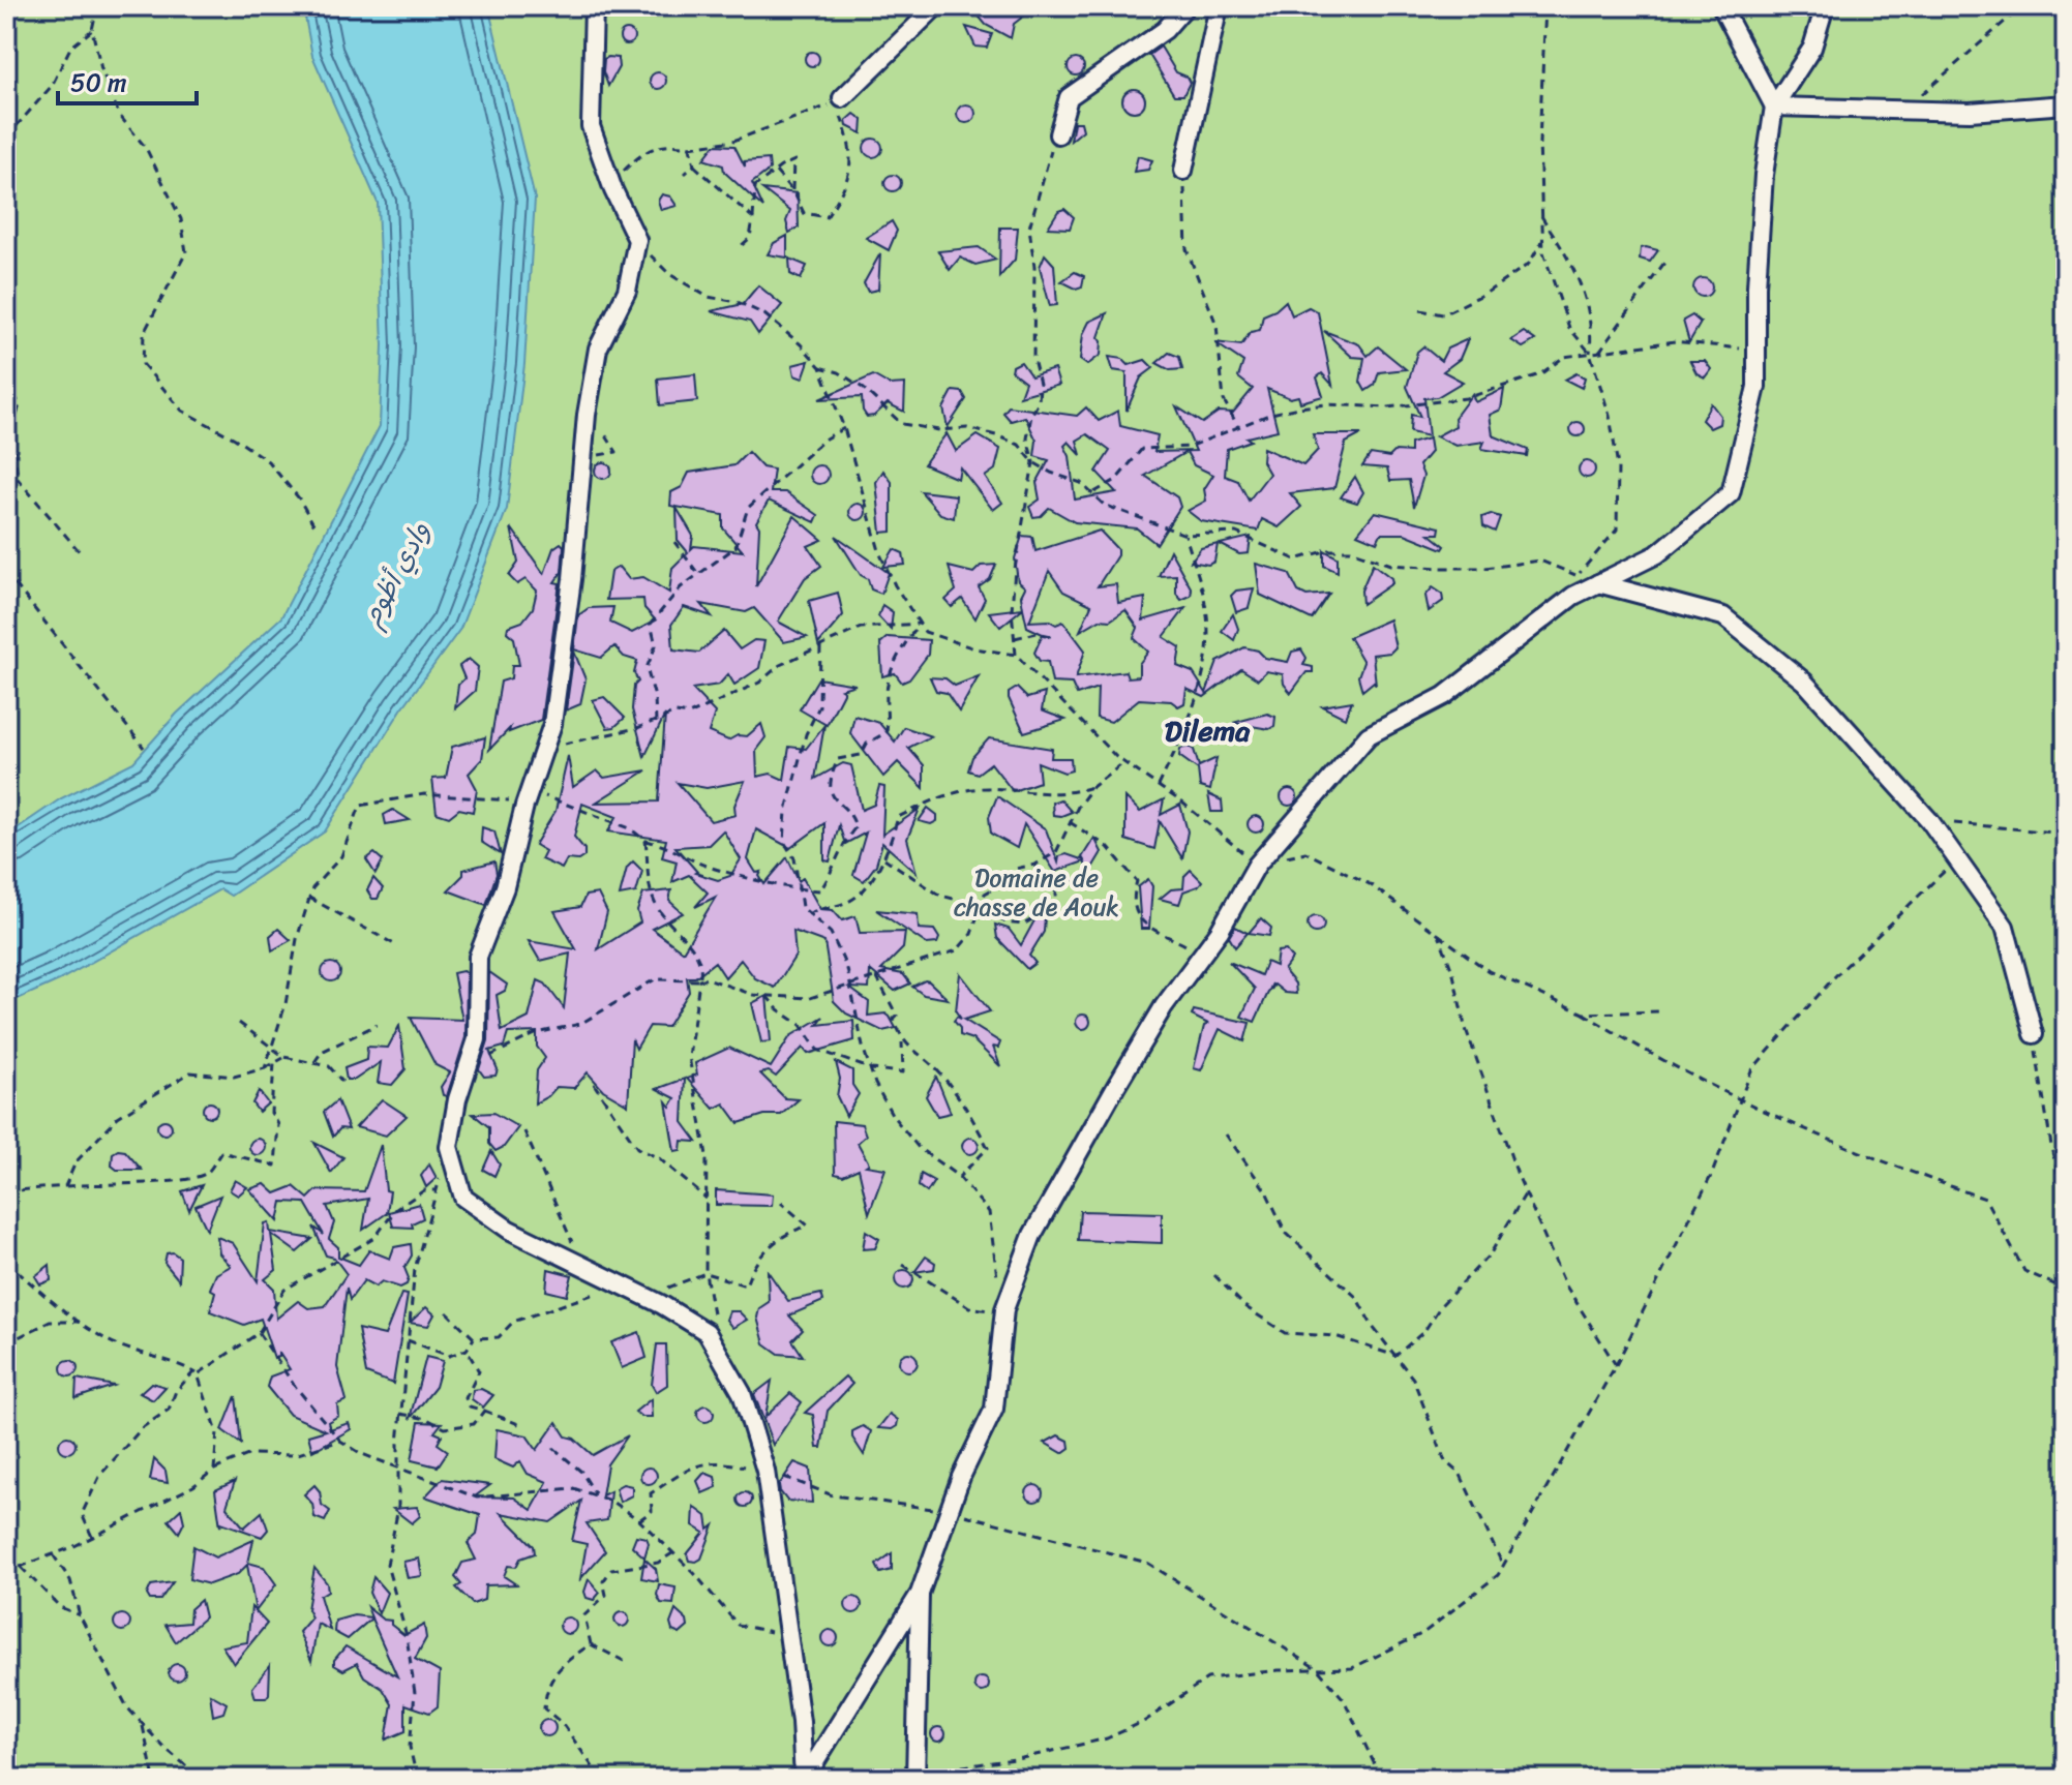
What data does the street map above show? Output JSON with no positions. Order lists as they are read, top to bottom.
{
  "districts": ["Dilema"],
  "water": ["وادي أظوم"],
  "parks": ["Domaine de chasse de Aouk"],
  "scale_bar": "50 m"
}
